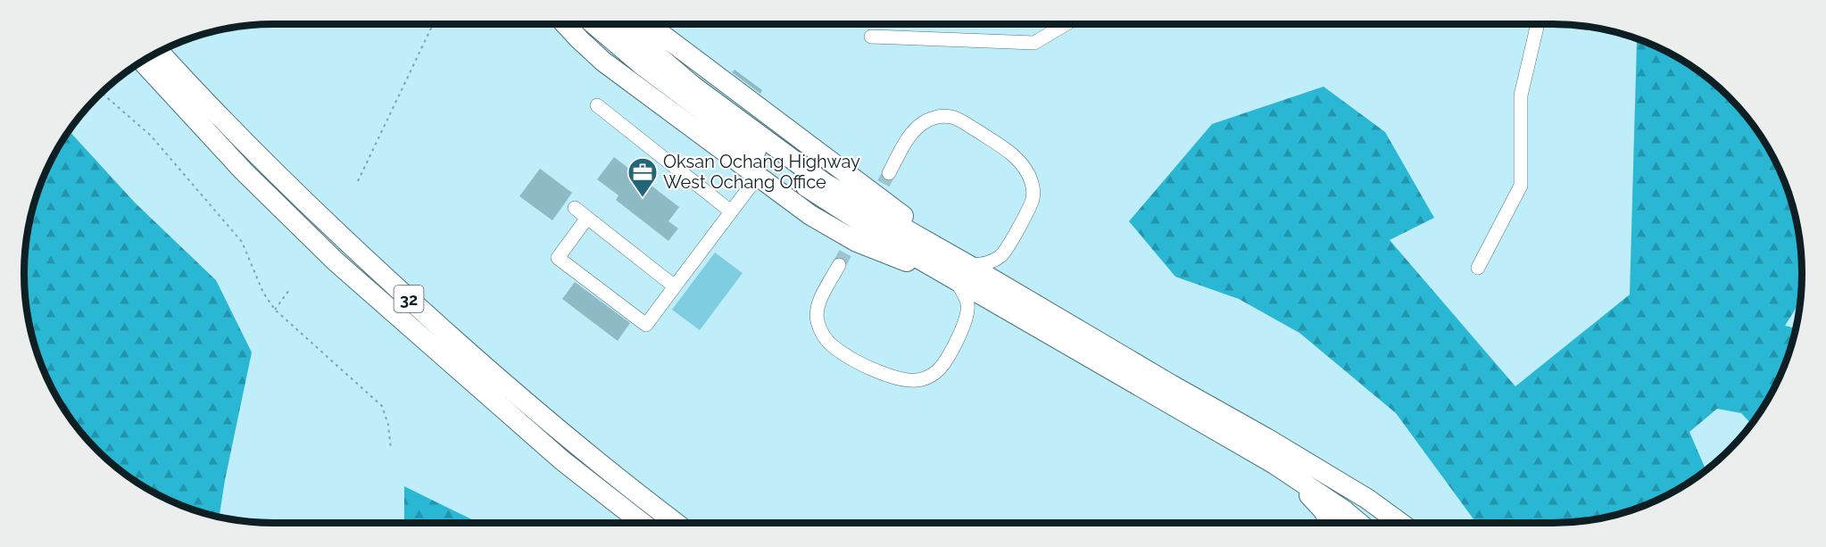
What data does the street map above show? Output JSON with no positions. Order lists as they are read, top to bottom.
{
  "streets": {
    "highway": ["32"]
  },
  "places": {
    "office": ["Oksan Ochang Highway West Ochang Office"]
  }
}
